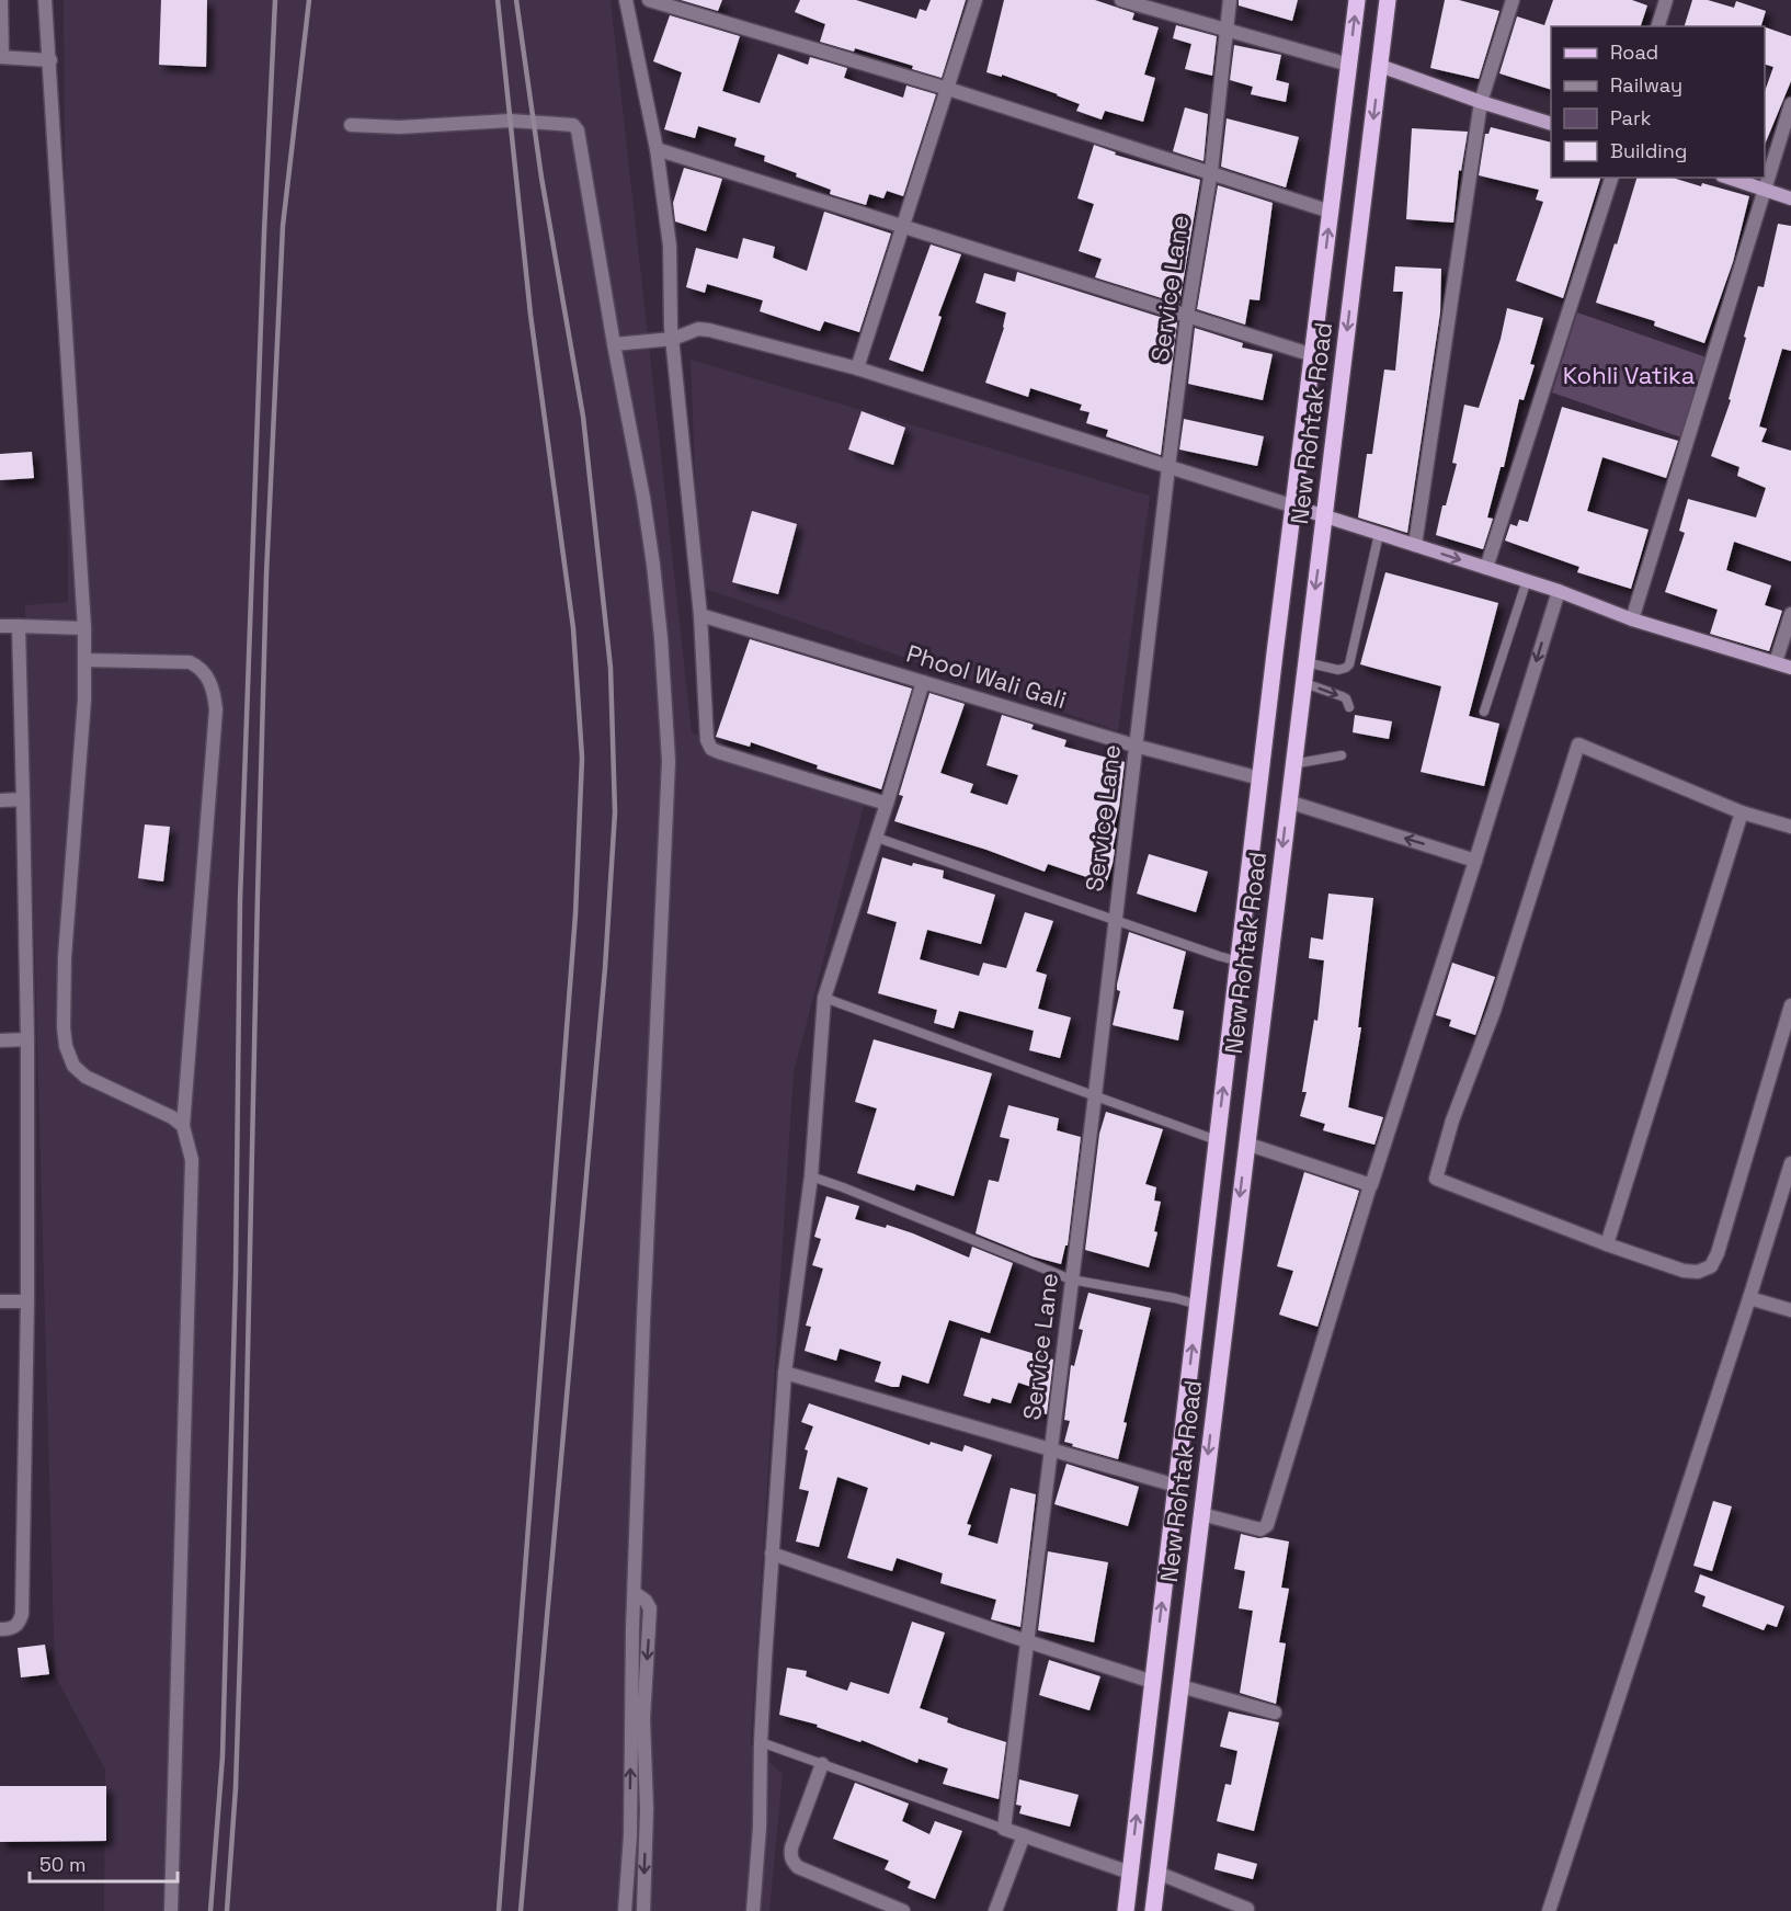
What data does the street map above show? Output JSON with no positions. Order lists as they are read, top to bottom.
{
  "streets": {
    "main road": ["New Rohtak Road"],
    "street": ["Service Lane", "Phool Wali Gali"]
  },
  "crossings": [
    ["Service Lane", "Phool Wali Gali"],
    ["New Rohtak Road", "Phool Wali Gali"]
  ],
  "parks": ["Kohli Vatika"],
  "legend": [
    "Road",
    "Railway",
    "Park",
    "Building"
  ],
  "scale_bar": "50 m"
}
